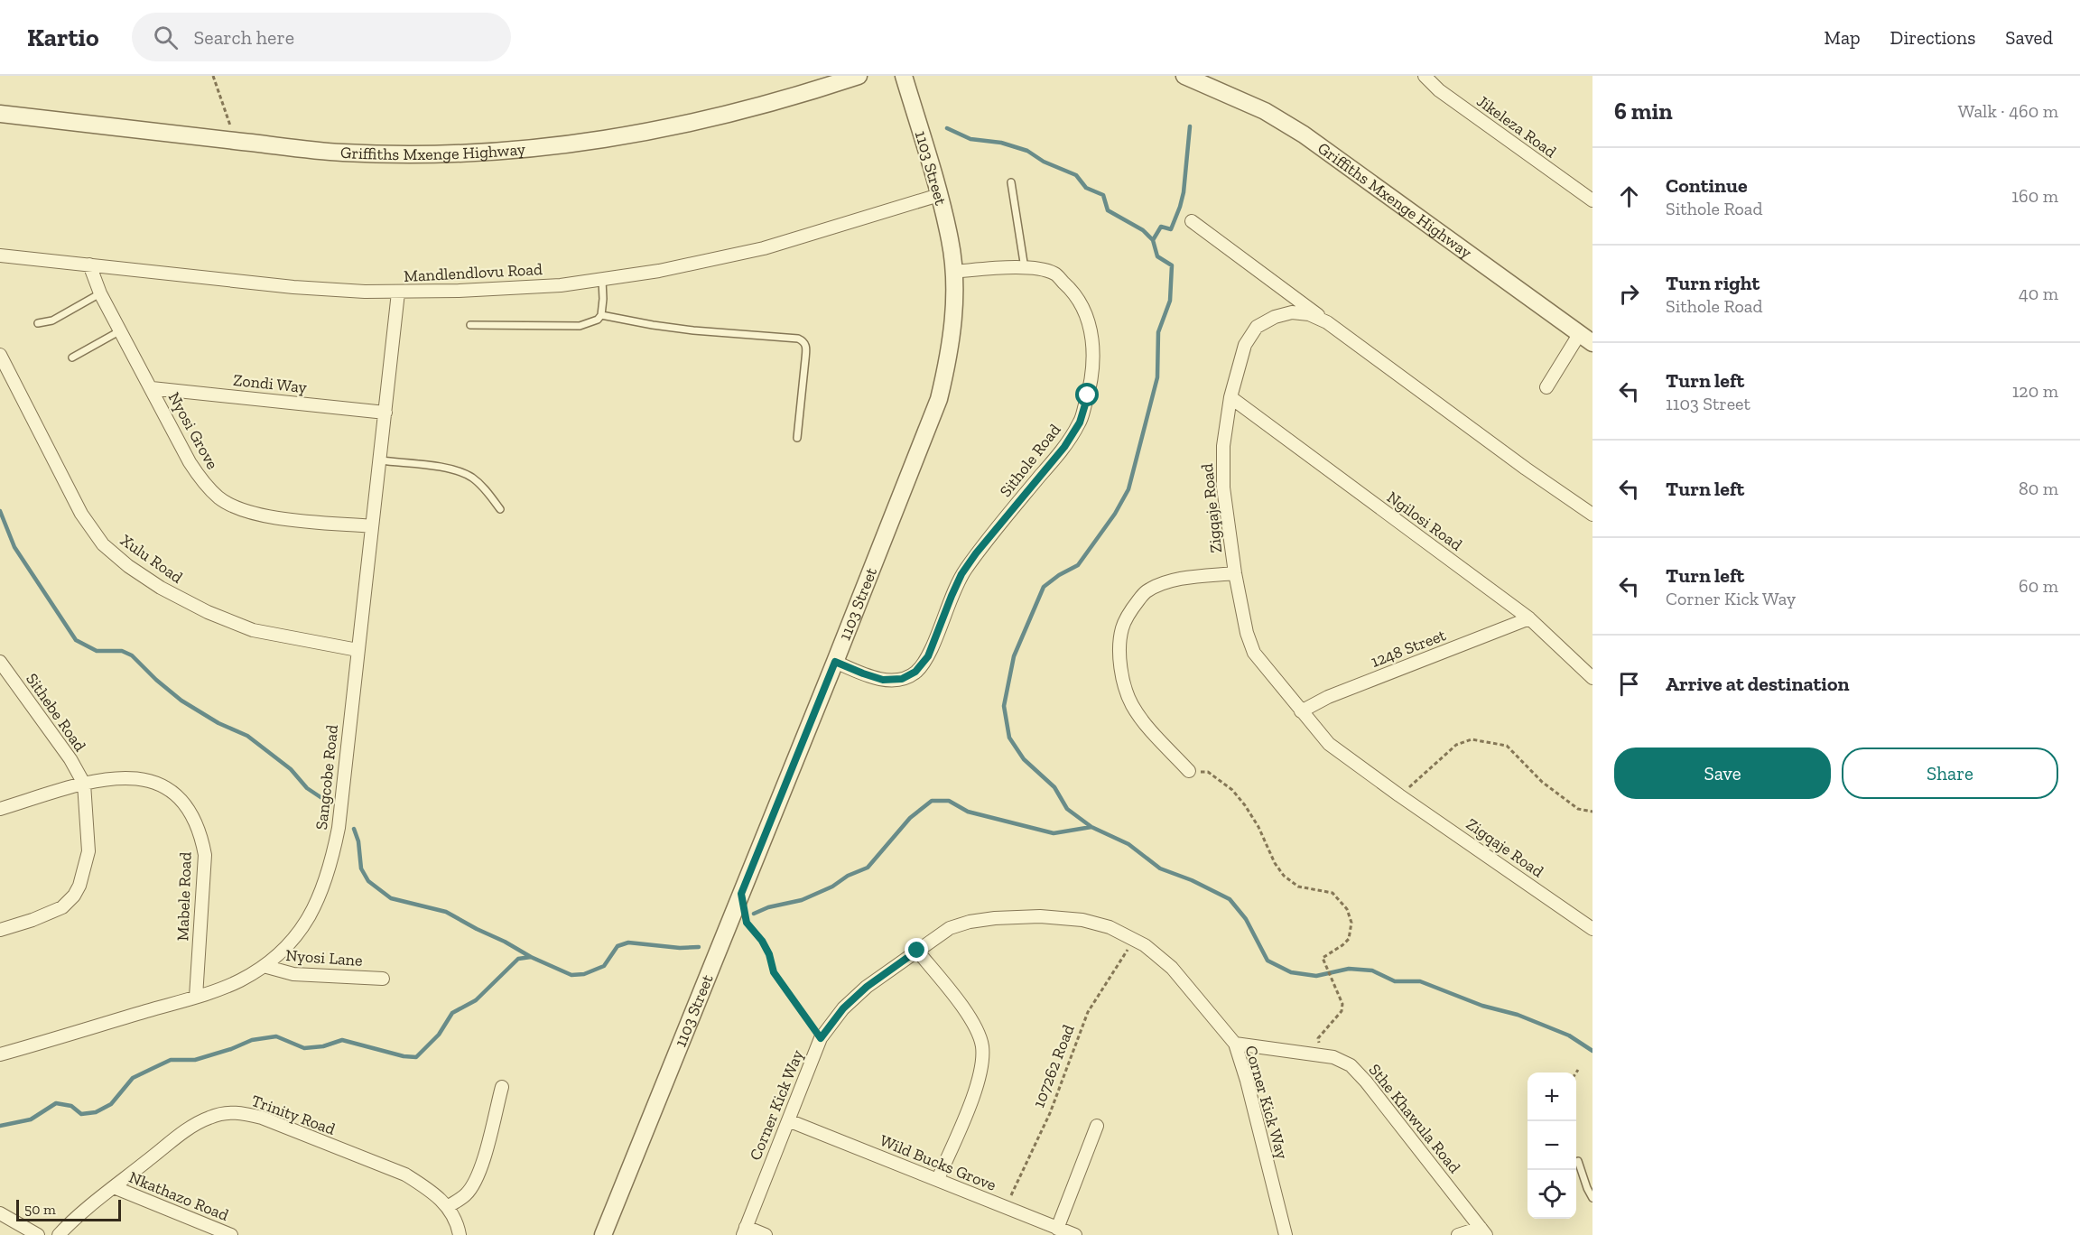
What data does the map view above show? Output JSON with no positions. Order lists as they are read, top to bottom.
{
  "streets": {
    "street": [
      "Jikeleza Road",
      "Griffiths Mxenge Highway",
      "1103 Street",
      "Mandlendlovu Road",
      "Zondi Way",
      "Nyosi Grove",
      "Sithole Road",
      "Zigqaje Road",
      "Ngilosi Road",
      "Xulu Road",
      "1248 Street",
      "Sithebe Road",
      "Sangcobe Road",
      "Mabele Road",
      "Nyosi Lane",
      "Corner Kick Way",
      "Trinity Road",
      "Sthe Khawula Road",
      "Wild Bucks Grove",
      "Nkathazo Road"
    ],
    "path": ["107262 Road"]
  },
  "crossings": [
    ["1103 Street", "Mandlendlovu Road"],
    ["1103 Street", "Sithole Road"],
    ["Mandlendlovu Road", "Nyosi Grove"],
    ["Mandlendlovu Road", "Sangcobe Road"],
    ["Zondi Way", "Nyosi Grove"],
    ["Zondi Way", "Sangcobe Road"],
    ["Nyosi Grove", "Sangcobe Road"],
    ["Zigqaje Road", "Ngilosi Road"],
    ["Zigqaje Road", "1248 Street"],
    ["Ngilosi Road", "1248 Street"],
    ["Xulu Road", "Sangcobe Road"],
    ["Sithebe Road", "Mabele Road"],
    ["Sangcobe Road", "Mabele Road"],
    ["Sangcobe Road", "Nyosi Lane"],
    ["107262 Road", "Corner Kick Way"],
    ["107262 Road", "Wild Bucks Grove"],
    ["Corner Kick Way", "Sthe Khawula Road"],
    ["Corner Kick Way", "Wild Bucks Grove"],
    ["Trinity Road", "Nkathazo Road"]
  ],
  "scale_bar": "50 m",
  "page": {
    "header": "Kartio",
    "search": "Search here",
    "nav": ["Map", "Directions", "Saved"],
    "heading": ["6 min", "Walk · 460 m"],
    "list": [
      ["Continue", "Sithole Road", "160 m"],
      ["Turn right", "Sithole Road", "40 m"],
      ["Turn left", "1103 Street", "120 m"],
      ["Turn left", "80 m"],
      ["Turn left", "Corner Kick Way", "60 m"],
      "Arrive at destination"
    ],
    "buttons": ["Save", "Share"],
    "map_buttons": ["+", "−"],
    "scale": "50 m"
  }
}
